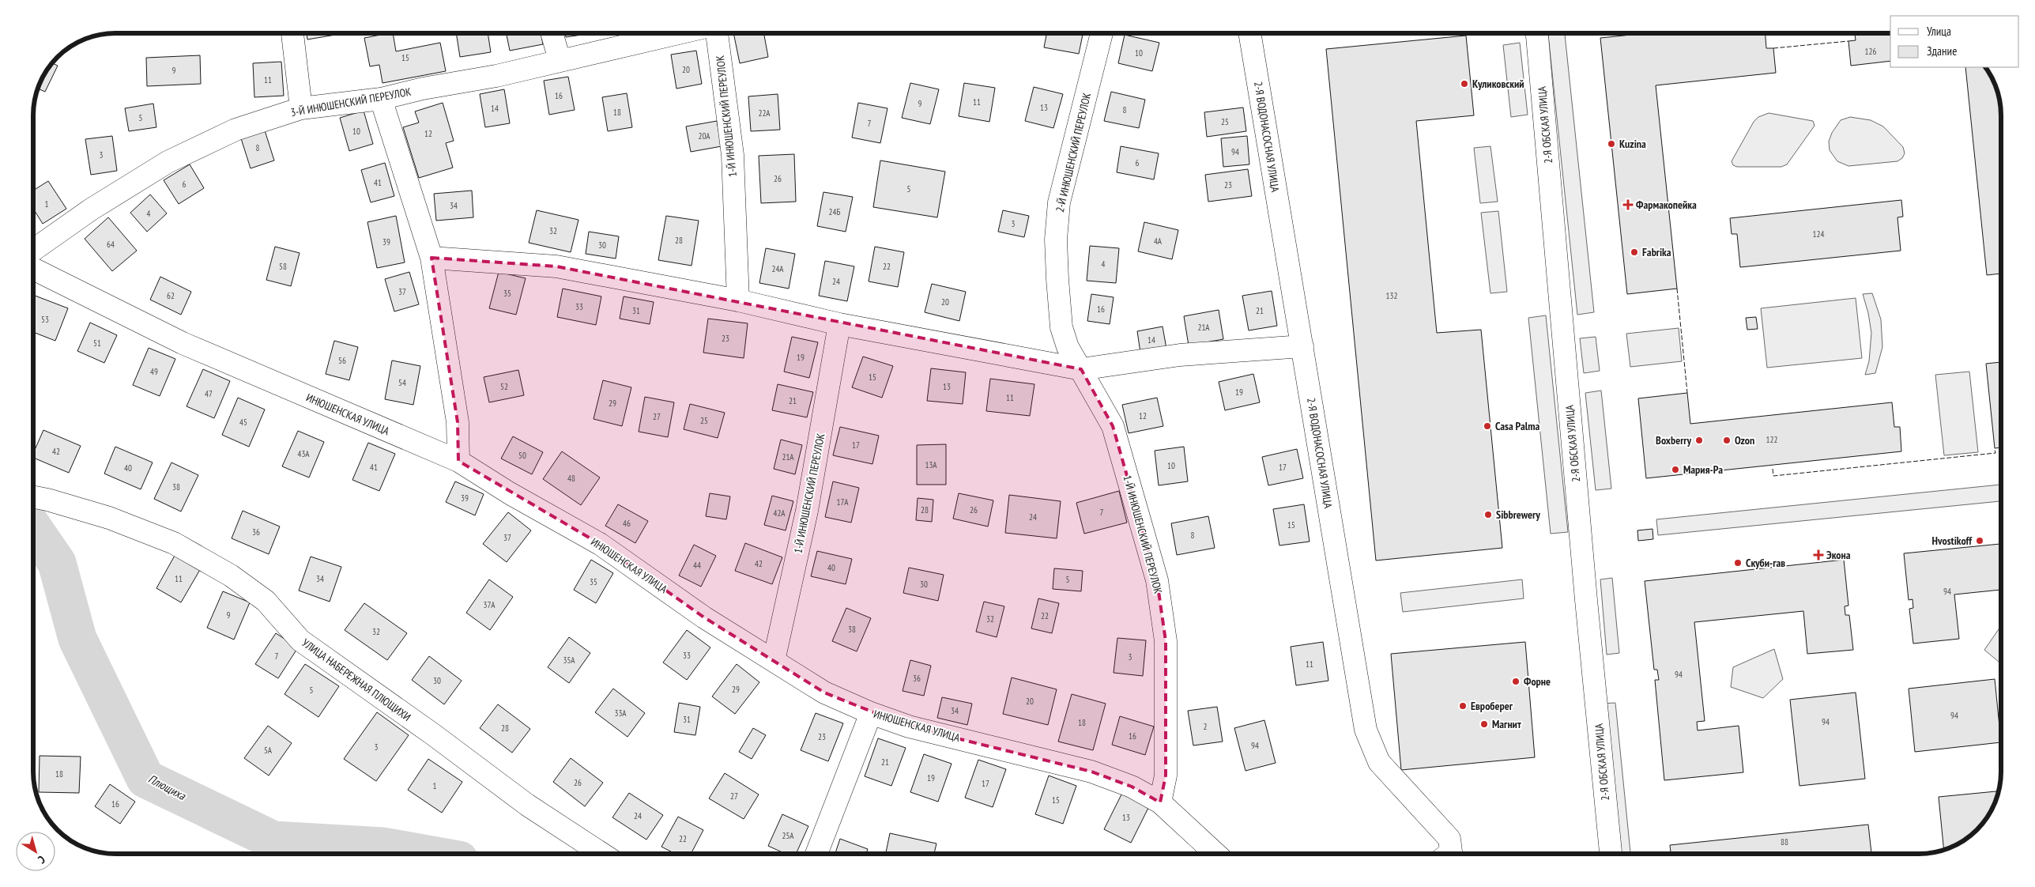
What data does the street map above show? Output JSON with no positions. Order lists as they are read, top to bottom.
{
  "streets": {
    "street": [
      "3-Й ИНЮШЕНСКИЙ ПЕРЕУЛОК",
      "1-Й ИНЮШЕНСКИЙ ПЕРЕУЛОК",
      "2-Я ОБСКАЯ УЛИЦА",
      "2-Я ВОДОНАСОСНАЯ УЛИЦА",
      "2-Й ИНЮШЕНСКИЙ ПЕРЕУЛОК",
      "ИНЮШЕНСКАЯ УЛИЦА",
      "УЛИЦА НАБЕРЕЖНАЯ ПЛЮЩИХИ"
    ]
  },
  "crossings": [
    ["1-Й ИНЮШЕНСКИЙ ПЕРЕУЛОК", "2-Й ИНЮШЕНСКИЙ ПЕРЕУЛОК"],
    ["1-Й ИНЮШЕНСКИЙ ПЕРЕУЛОК", "ИНЮШЕНСКАЯ УЛИЦА"]
  ],
  "water": ["Плющиха"],
  "places": {
    "other": [
      "Куликовский",
      "Kuzina",
      "Fabrika",
      "Casa Palma",
      "Boxberry",
      "Ozon",
      "Мария-Ра",
      "Sibbrewery",
      "Hvostikoff",
      "Скуби-гав",
      "Форне",
      "Евроберег",
      "Магнит"
    ],
    "health": ["Фармакопейка", "Экона"]
  },
  "house_numbers": [
    "126",
    "10",
    "15",
    "20",
    "9",
    "11",
    "16",
    "11",
    "9",
    "13",
    "14",
    "8",
    "18",
    "22А",
    "5",
    "25",
    "7",
    "10",
    "12",
    "20А",
    "8",
    "94",
    "3",
    "6",
    "26",
    "41",
    "6",
    "23",
    "5",
    "1",
    "34",
    "24Б",
    "4",
    "3",
    "32",
    "124",
    "28",
    "4А",
    "39",
    "64",
    "30",
    "4",
    "58",
    "22",
    "24А",
    "24",
    "37",
    "35",
    "62",
    "132",
    "20",
    "33",
    "16",
    "31",
    "21",
    "53",
    "21А",
    "23",
    "14",
    "51",
    "19",
    "56",
    "49",
    "15",
    "54",
    "52",
    "13",
    "19",
    "47",
    "11",
    "21",
    "29",
    "12",
    "27",
    "25",
    "45",
    "122",
    "17",
    "42",
    "43А",
    "50",
    "21А",
    "13А",
    "10",
    "41",
    "17",
    "40",
    "48",
    "38",
    "39",
    "17А",
    "28",
    "26",
    "7",
    "42А",
    "24",
    "46",
    "15",
    "36",
    "8",
    "37",
    "42",
    "44",
    "40",
    "11",
    "34",
    "5",
    "35",
    "30",
    "94",
    "37А",
    "9",
    "22",
    "32",
    "38",
    "32",
    "33",
    "7",
    "3",
    "35А",
    "11",
    "94",
    "36",
    "30",
    "29",
    "5",
    "20",
    "34",
    "33А",
    "94",
    "31",
    "94",
    "18",
    "2",
    "28",
    "16",
    "23",
    "94",
    "3",
    "5А",
    "21",
    "18",
    "19",
    "26",
    "17",
    "1",
    "27",
    "15",
    "16",
    "24",
    "13",
    "25А",
    "22",
    "88"
  ],
  "legend": ["Улица", "Здание"],
  "north": "bottom right"
}
